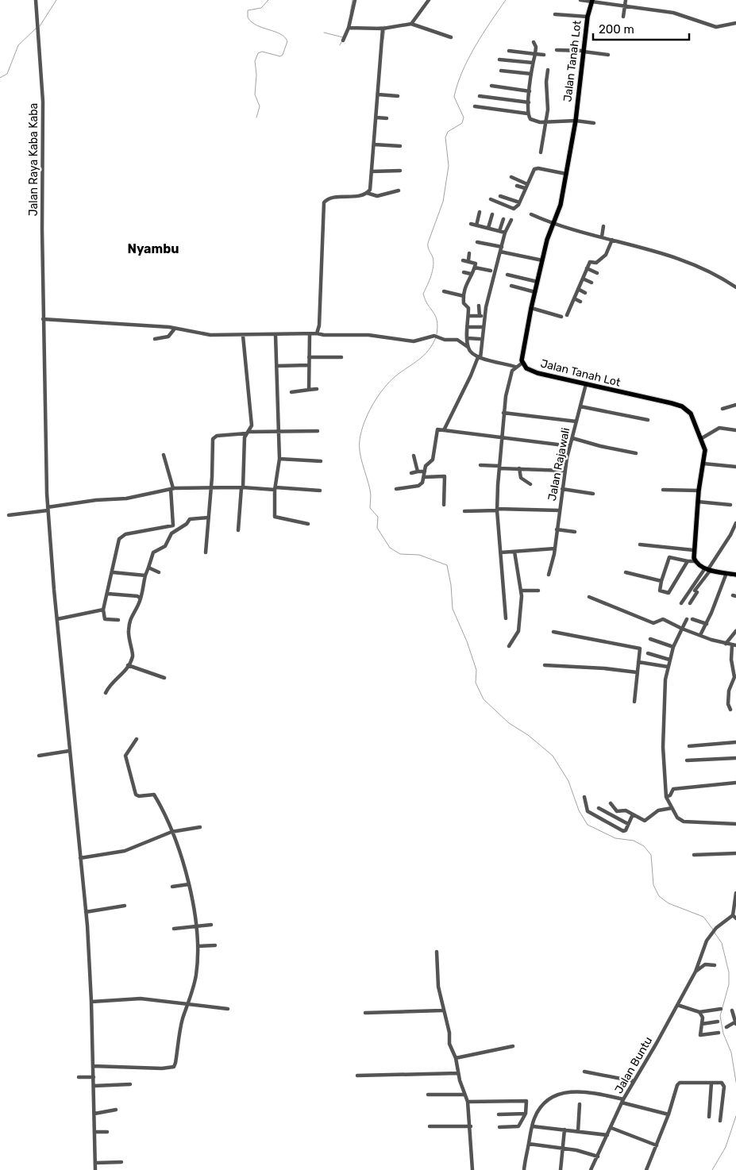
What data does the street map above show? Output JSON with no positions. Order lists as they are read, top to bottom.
{
  "streets": {
    "main road": ["Jalan Tanah Lot"],
    "street": ["Jalan Raya Kaba Kaba", "Jalan Rajawali", "Jalan Buntu"]
  },
  "crossings": [
    ["Jalan Tanah Lot", "Jalan Rajawali"]
  ],
  "districts": ["Nyambu"],
  "scale_bar": "200 m"
}
